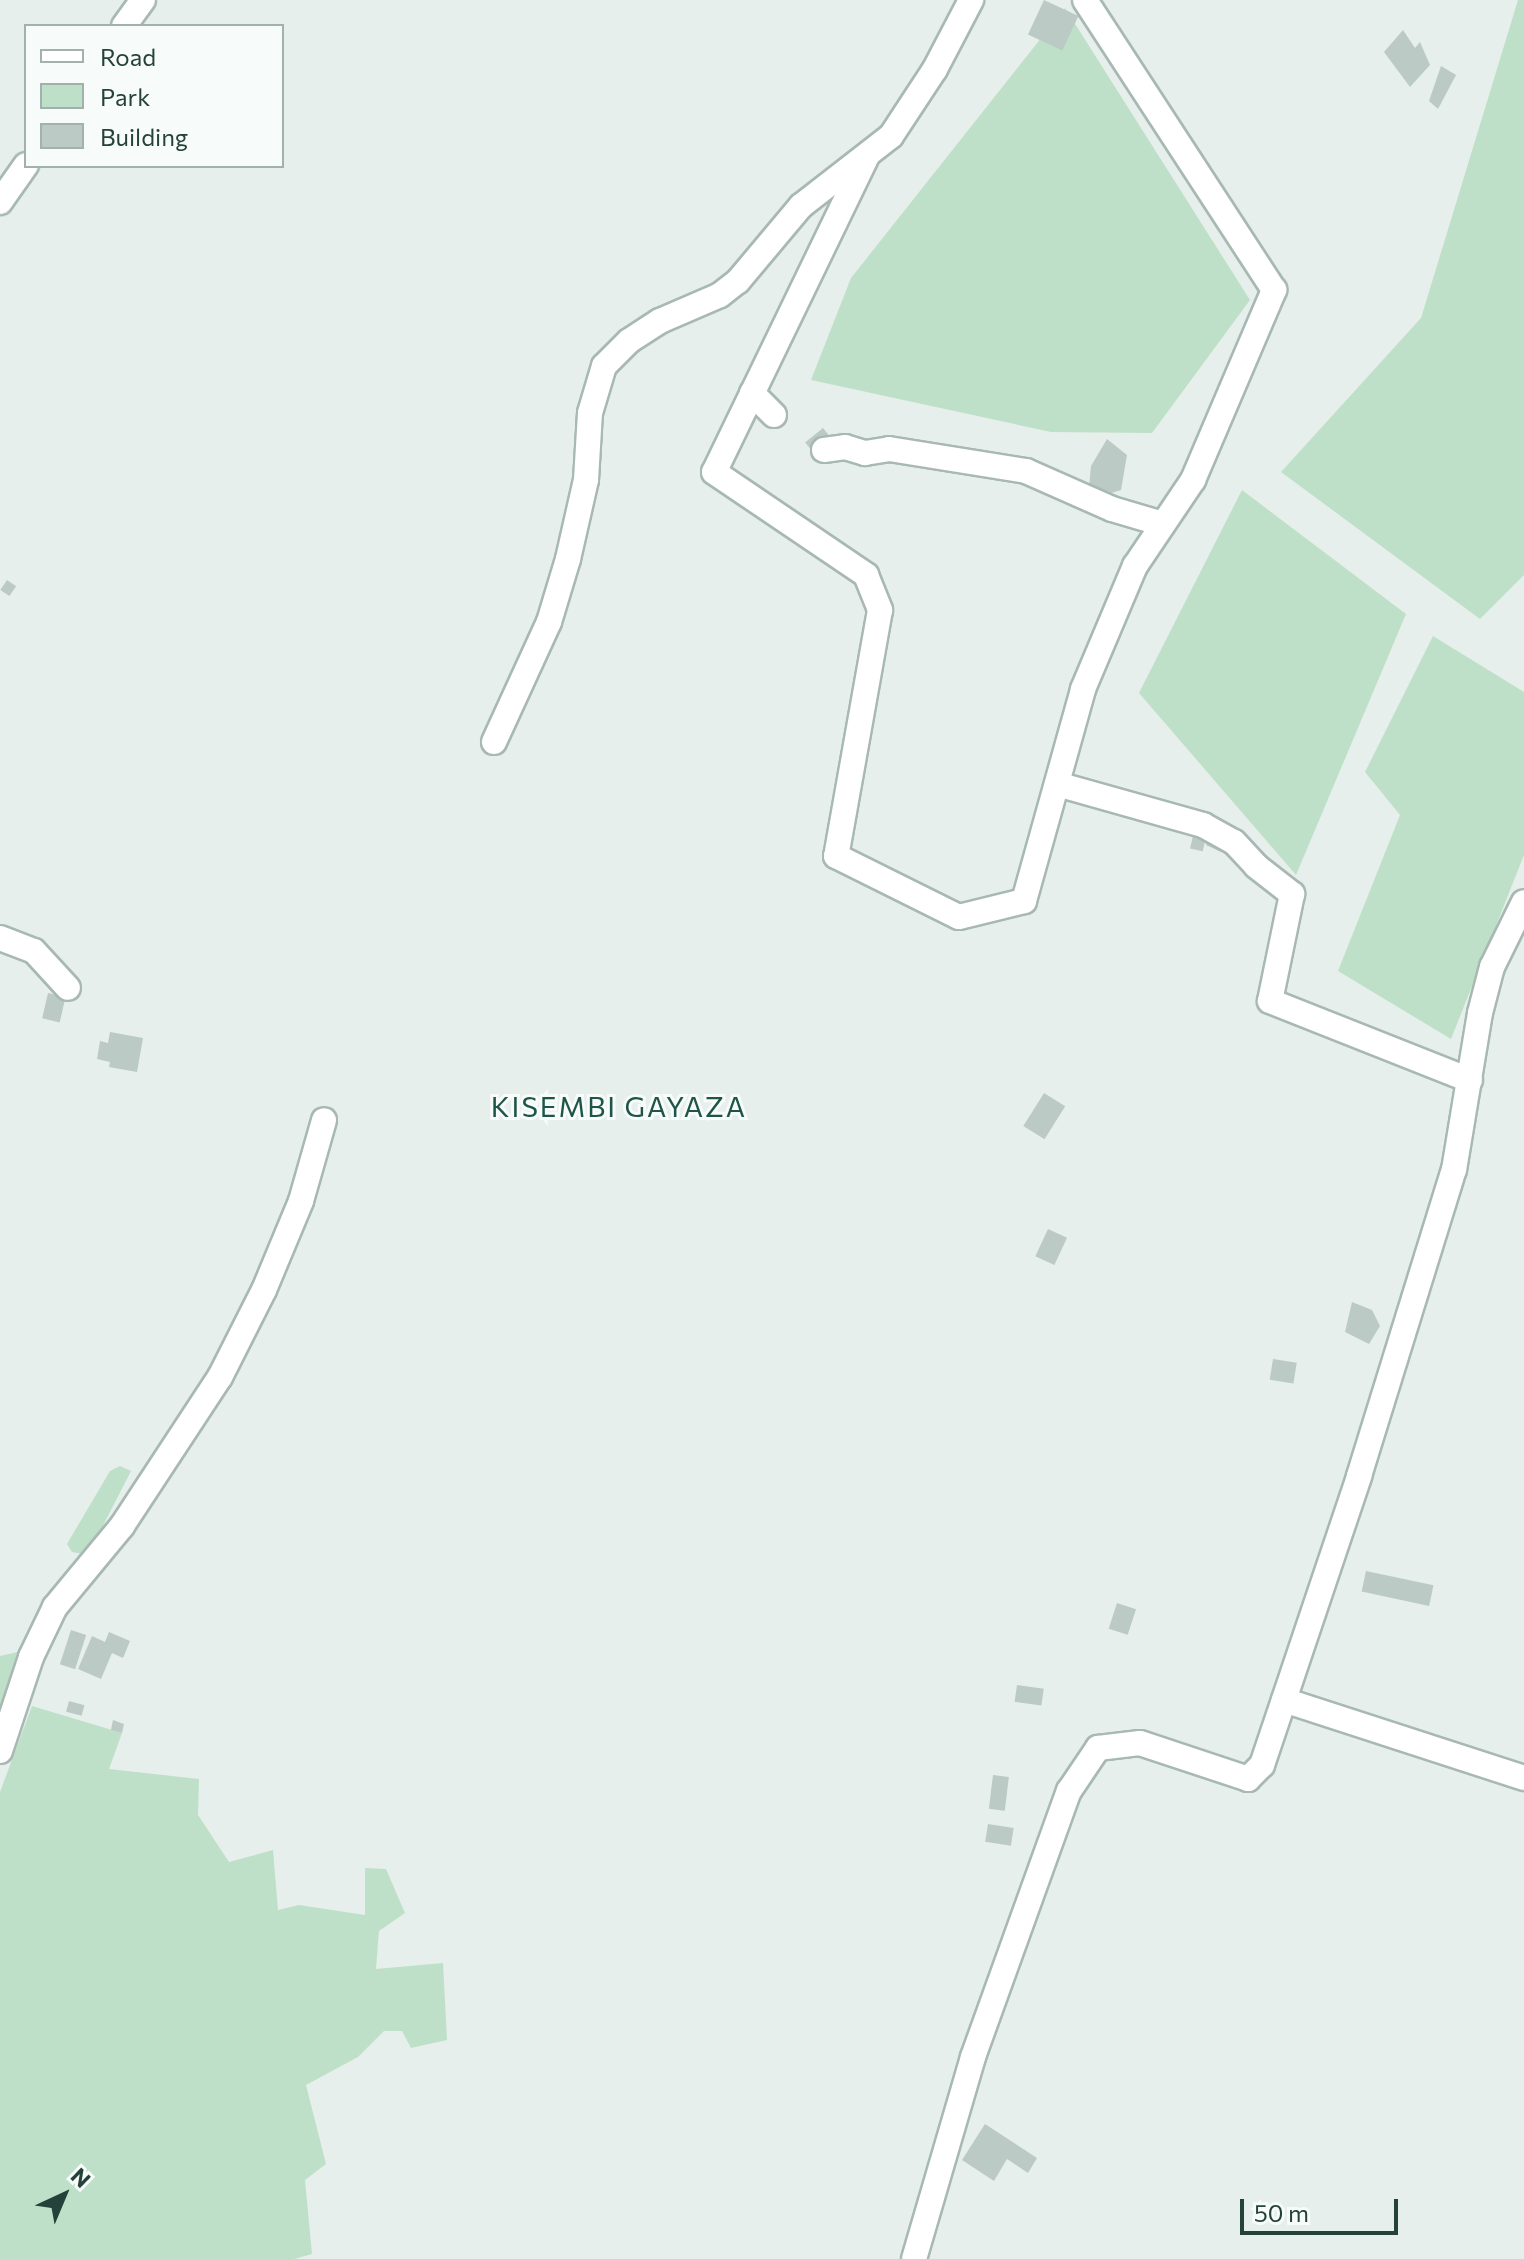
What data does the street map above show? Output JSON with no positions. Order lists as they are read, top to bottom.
{
  "districts": ["KISEMBI GAYAZA"],
  "legend": ["Road", "Park", "Building"],
  "scale_bar": "50 m",
  "north": "top right"
}
